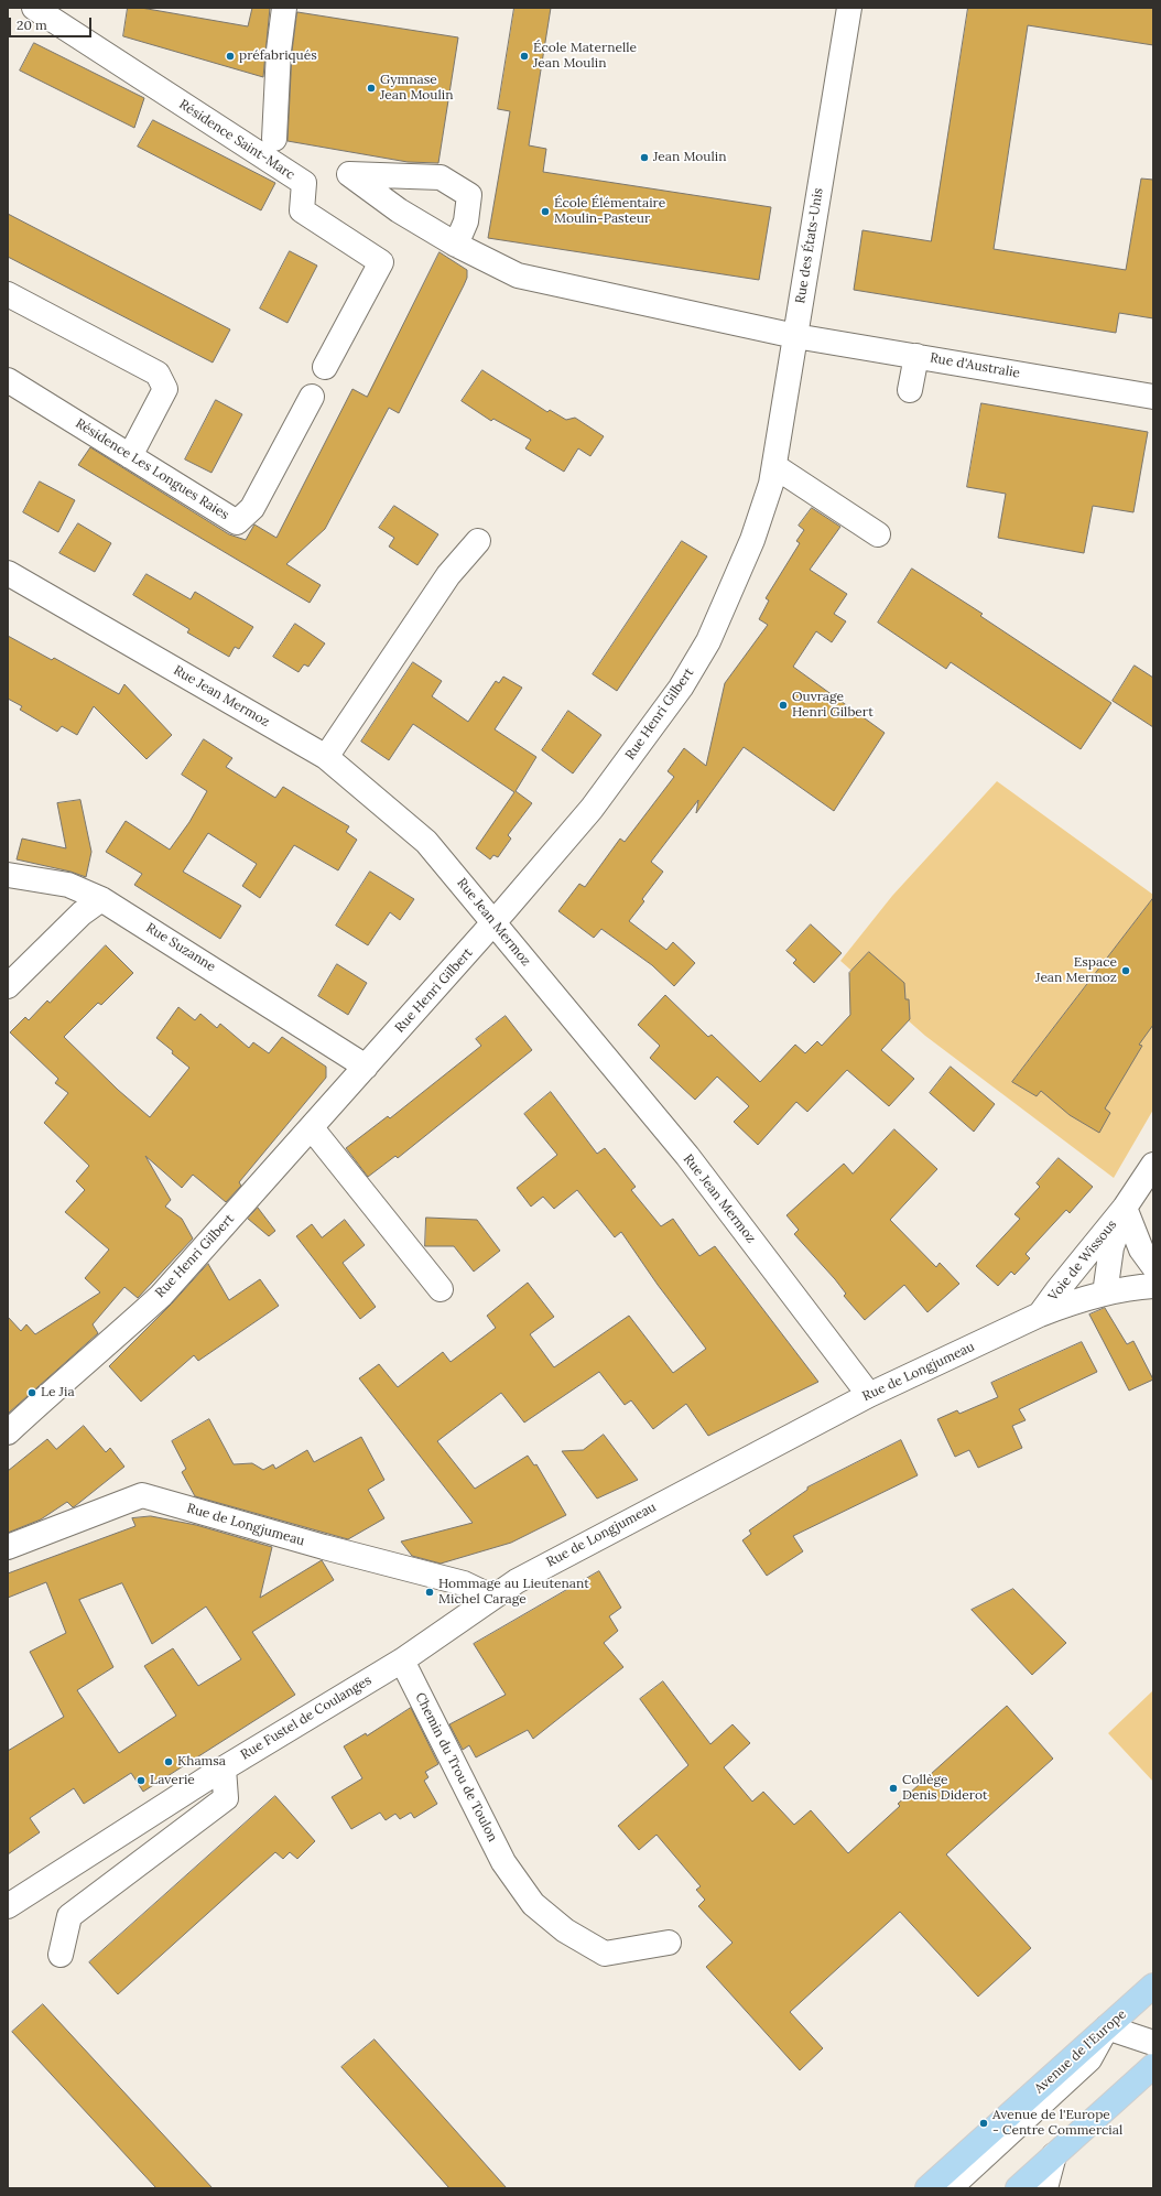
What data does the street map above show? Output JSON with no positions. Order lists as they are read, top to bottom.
{
  "streets": {
    "main road": ["Avenue de l'Europe"],
    "street": [
      "Résidence Saint-Marc",
      "Rue des États-Unis",
      "Rue d'Australie",
      "Résidence Les Longues Raies",
      "Rue Jean Mermoz",
      "Rue Henri Gilbert",
      "Rue Suzanne",
      "Voie de Wissous",
      "Rue de Longjumeau",
      "Rue Fustel de Coulanges",
      "Chemin du Trou de Toulon"
    ]
  },
  "crossings": [
    ["Rue des États-Unis", "Rue d'Australie"],
    ["Rue des États-Unis", "Rue Henri Gilbert"],
    ["Rue Jean Mermoz", "Rue Henri Gilbert"],
    ["Rue Jean Mermoz", "Rue de Longjumeau"],
    ["Rue Henri Gilbert", "Rue Suzanne"],
    ["Voie de Wissous", "Rue de Longjumeau"],
    ["Rue de Longjumeau", "Rue Fustel de Coulanges"],
    ["Rue Fustel de Coulanges", "Chemin du Trou de Toulon"]
  ],
  "places": [
    "préfabriqués",
    "École Maternelle Jean Moulin",
    "Gymnase Jean Moulin",
    "Jean Moulin",
    "École Élémentaire Moulin-Pasteur",
    "Ouvrage Henri Gilbert",
    "Espace Jean Mermoz",
    "Le Jia",
    "Hommage au Lieutenant Michel Carage",
    "Khamsa",
    "Laverie",
    "Collège Denis Diderot",
    "Avenue de l'Europe - Centre Commercial"
  ],
  "scale_bar": "20 m"
}
